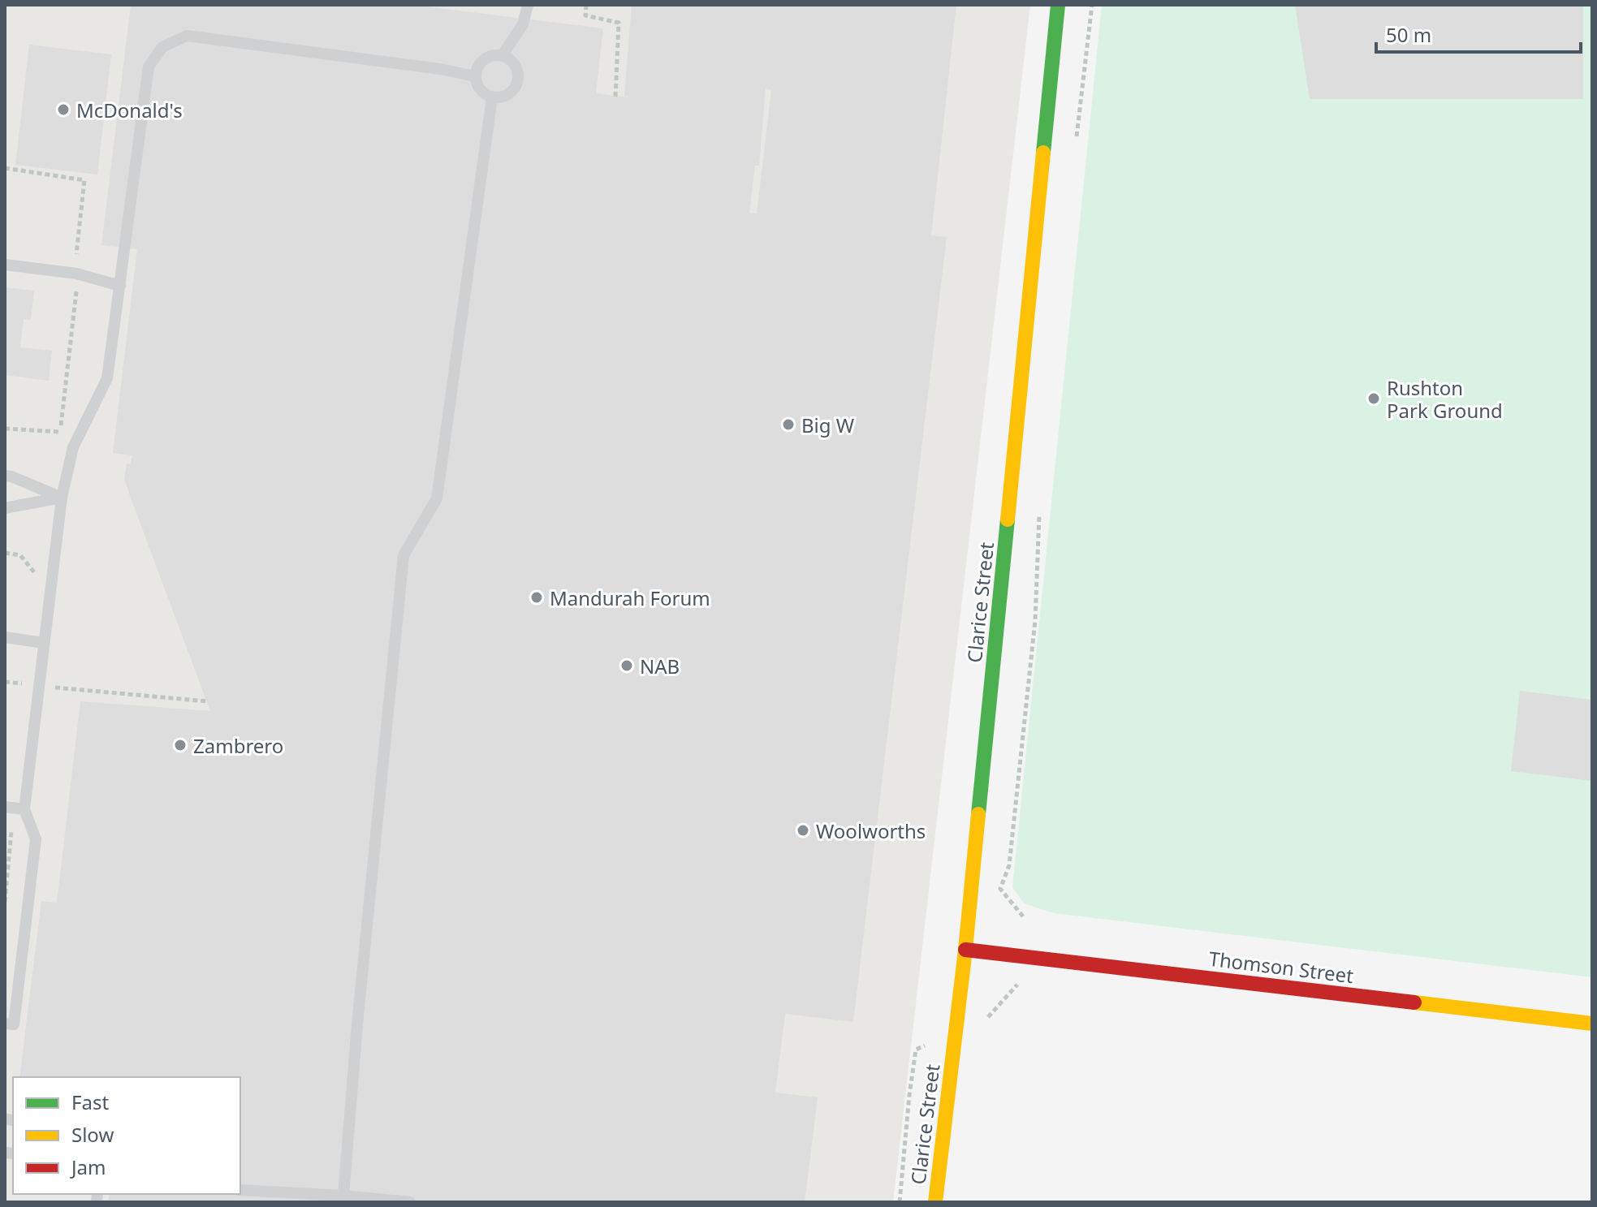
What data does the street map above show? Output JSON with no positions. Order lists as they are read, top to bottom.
{
  "streets": {
    "street": ["Clarice Street", "Thomson Street"]
  },
  "crossings": [
    ["Clarice Street", "Thomson Street"]
  ],
  "places": [
    "McDonald's",
    "Rushton Park Ground",
    "Big W",
    "Mandurah Forum",
    "NAB",
    "Zambrero",
    "Woolworths"
  ],
  "legend": ["Fast", "Slow", "Jam"],
  "scale_bar": "50 m"
}
